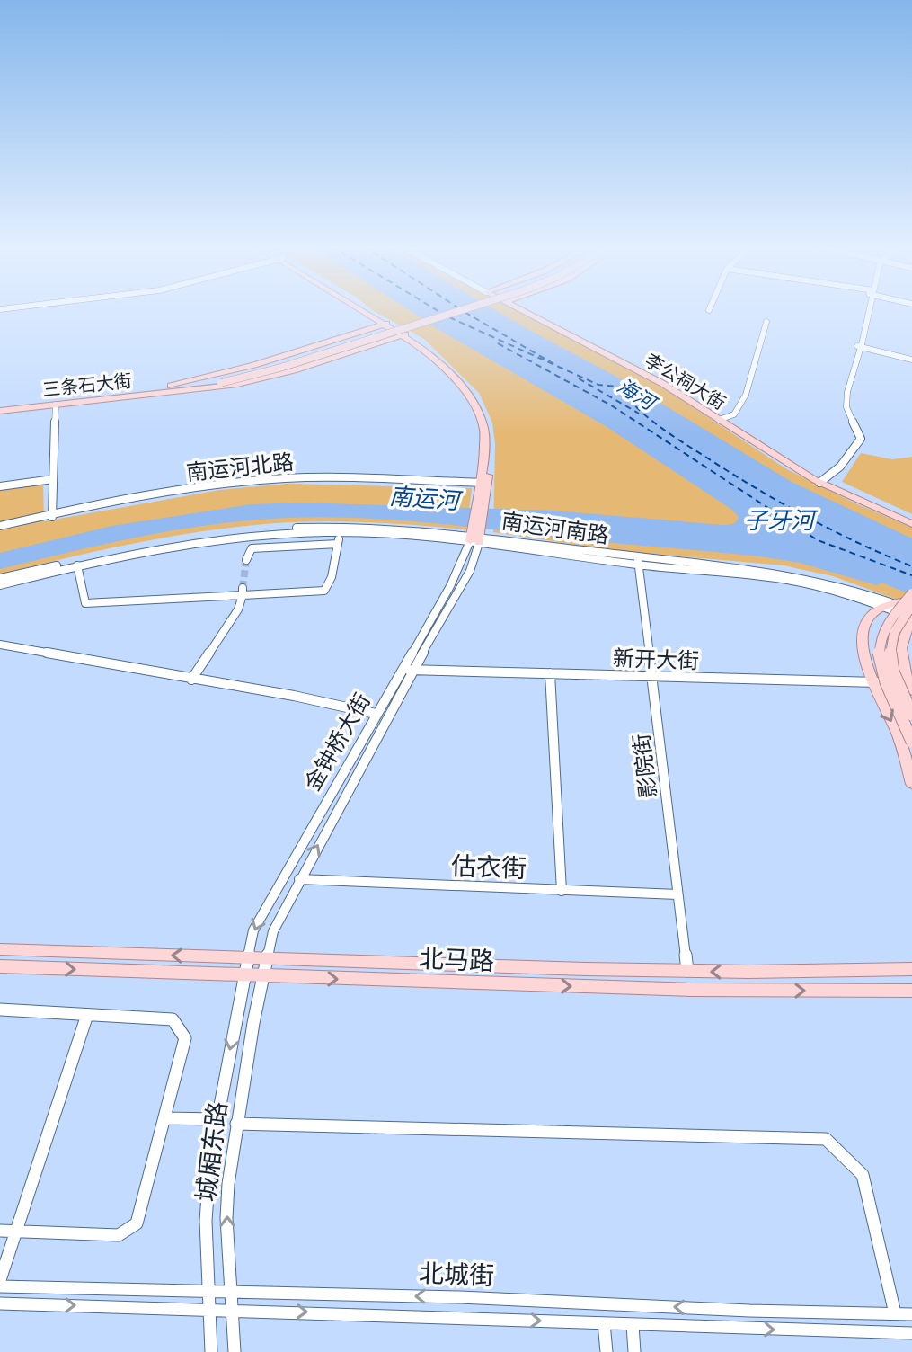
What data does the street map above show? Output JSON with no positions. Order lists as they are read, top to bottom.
{
  "streets": {
    "main road": ["李公祠大街", "三条石大街", "北马路"],
    "street": [
      "南运河北路",
      "南运河南路",
      "新开大街",
      "金钟桥大街",
      "影院街",
      "估衣街",
      "城厢东路",
      "北城街"
    ]
  },
  "crossings": [
    ["南运河南路", "金钟桥大街"],
    ["南运河南路", "影院街"],
    ["新开大街", "金钟桥大街"],
    ["新开大街", "影院街"],
    ["金钟桥大街", "估衣街"],
    ["金钟桥大街", "北马路"],
    ["金钟桥大街", "城厢东路"],
    ["影院街", "估衣街"],
    ["影院街", "北马路"],
    ["北马路", "城厢东路"],
    ["城厢东路", "北城街"]
  ],
  "water": ["海河", "南运河", "子牙河"]
}
